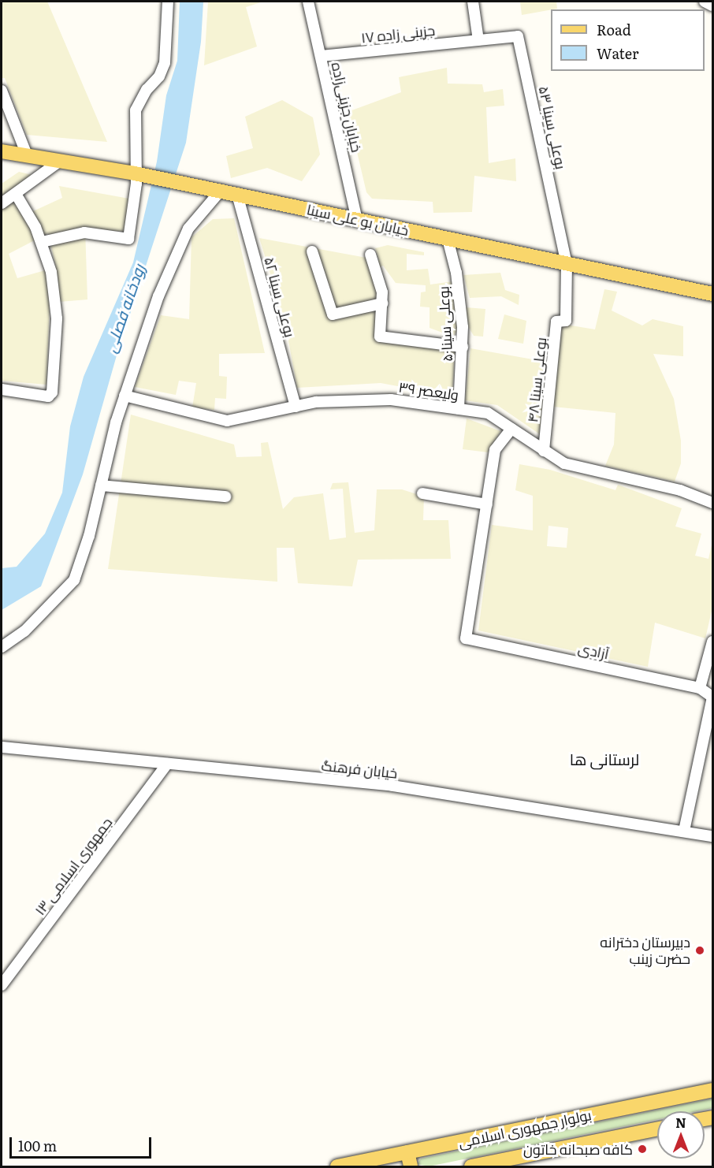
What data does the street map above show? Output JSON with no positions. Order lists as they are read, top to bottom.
{
  "streets": {
    "main road": ["خیابان بو علی سینا", "بولوار جمهوری اسلامی"],
    "street": [
      "جزینی زاده ۱۷",
      "خیابان جزینی‌زاده",
      "بوعلی سینا ۵۳",
      "بوعلی سینا ۵۲",
      "بوعلی سینا۵۰",
      "بوعلی سینا ۴۸",
      "ولیعصر ۳۹",
      "آزادی",
      "خیابان فرهنگ",
      "جمهوری اسلامی ۱۳"
    ]
  },
  "crossings": [
    ["جزینی زاده ۱۷", "خیابان جزینی‌زاده"],
    ["جزینی زاده ۱۷", "بوعلی سینا ۵۳"],
    ["خیابان جزینی‌زاده", "خیابان بو علی سینا"],
    ["بوعلی سینا ۵۳", "خیابان بو علی سینا"],
    ["بوعلی سینا ۵۳", "بوعلی سینا ۴۸"],
    ["خیابان بو علی سینا", "بوعلی سینا ۵۲"],
    ["خیابان بو علی سینا", "بوعلی سینا۵۰"],
    ["خیابان بو علی سینا", "بوعلی سینا ۴۸"],
    ["بوعلی سینا ۵۲", "ولیعصر ۳۹"],
    ["بوعلی سینا۵۰", "ولیعصر ۳۹"],
    ["بوعلی سینا ۴۸", "ولیعصر ۳۹"],
    ["خیابان فرهنگ", "جمهوری اسلامی ۱۳"]
  ],
  "districts": ["لرستانی ها"],
  "water": ["رودخانه فصلی"],
  "places": ["دبیرستان دخترانه حضرت زینب", "کافه صبحانه خاتون"],
  "legend": ["Road", "Water"],
  "scale_bar": "100 m",
  "north": "top"
}
